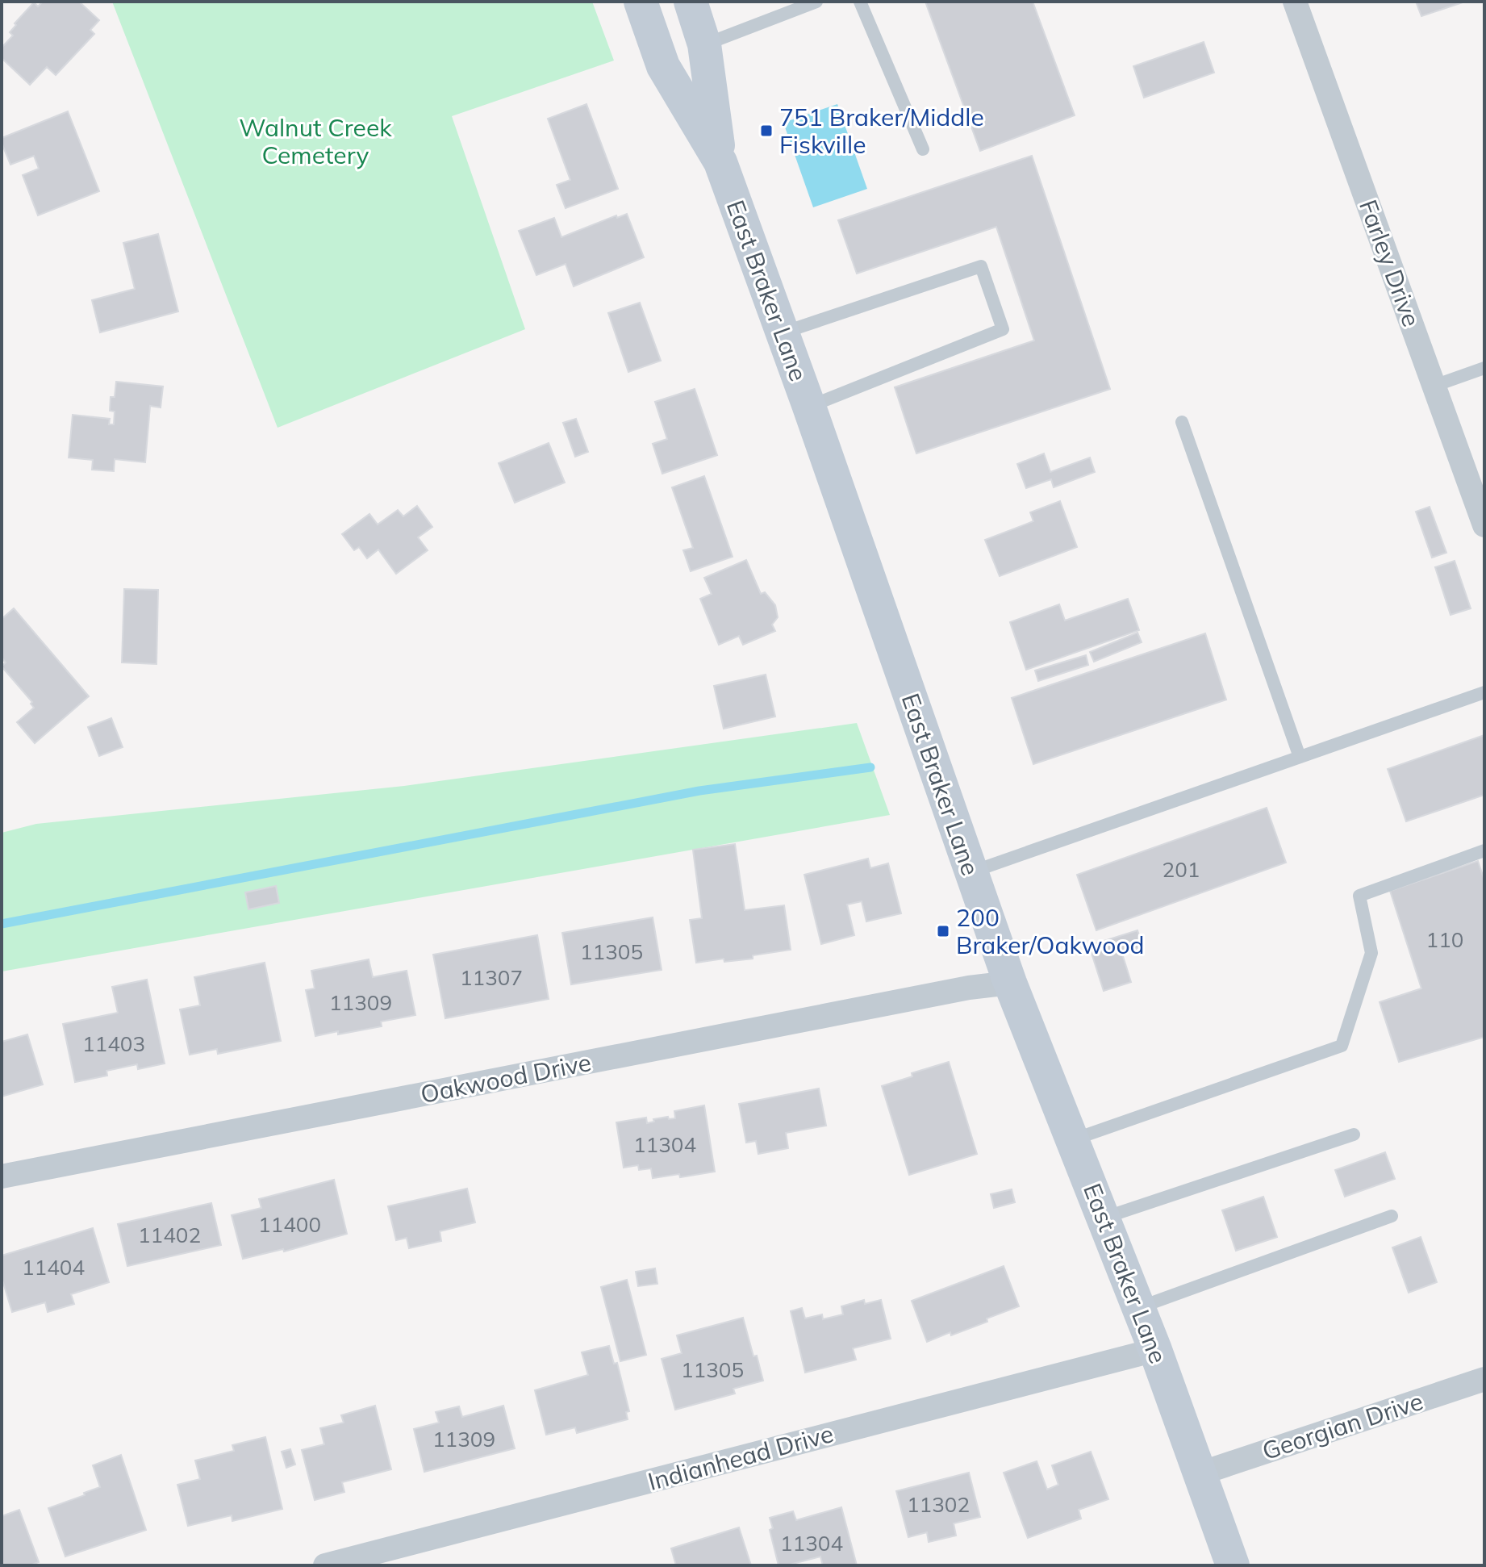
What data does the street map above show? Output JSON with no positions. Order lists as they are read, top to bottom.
{
  "streets": {
    "main road": ["East Braker Lane"],
    "street": [
      "Farley Drive",
      "Oakwood Drive",
      "Georgian Drive",
      "Indianhead Drive"
    ]
  },
  "crossings": [
    ["East Braker Lane", "Oakwood Drive"],
    ["East Braker Lane", "Georgian Drive"],
    ["East Braker Lane", "Indianhead Drive"]
  ],
  "parks": ["Walnut Creek Cemetery"],
  "places": {
    "transit": ["751 Braker/Middle Fiskville", "200 Braker/Oakwood"]
  },
  "house_numbers": [
    "201",
    "110",
    "11305",
    "11307",
    "11309",
    "11403",
    "11304",
    "11400",
    "11402",
    "11404",
    "11305",
    "11309",
    "11302",
    "11304"
  ]
}
